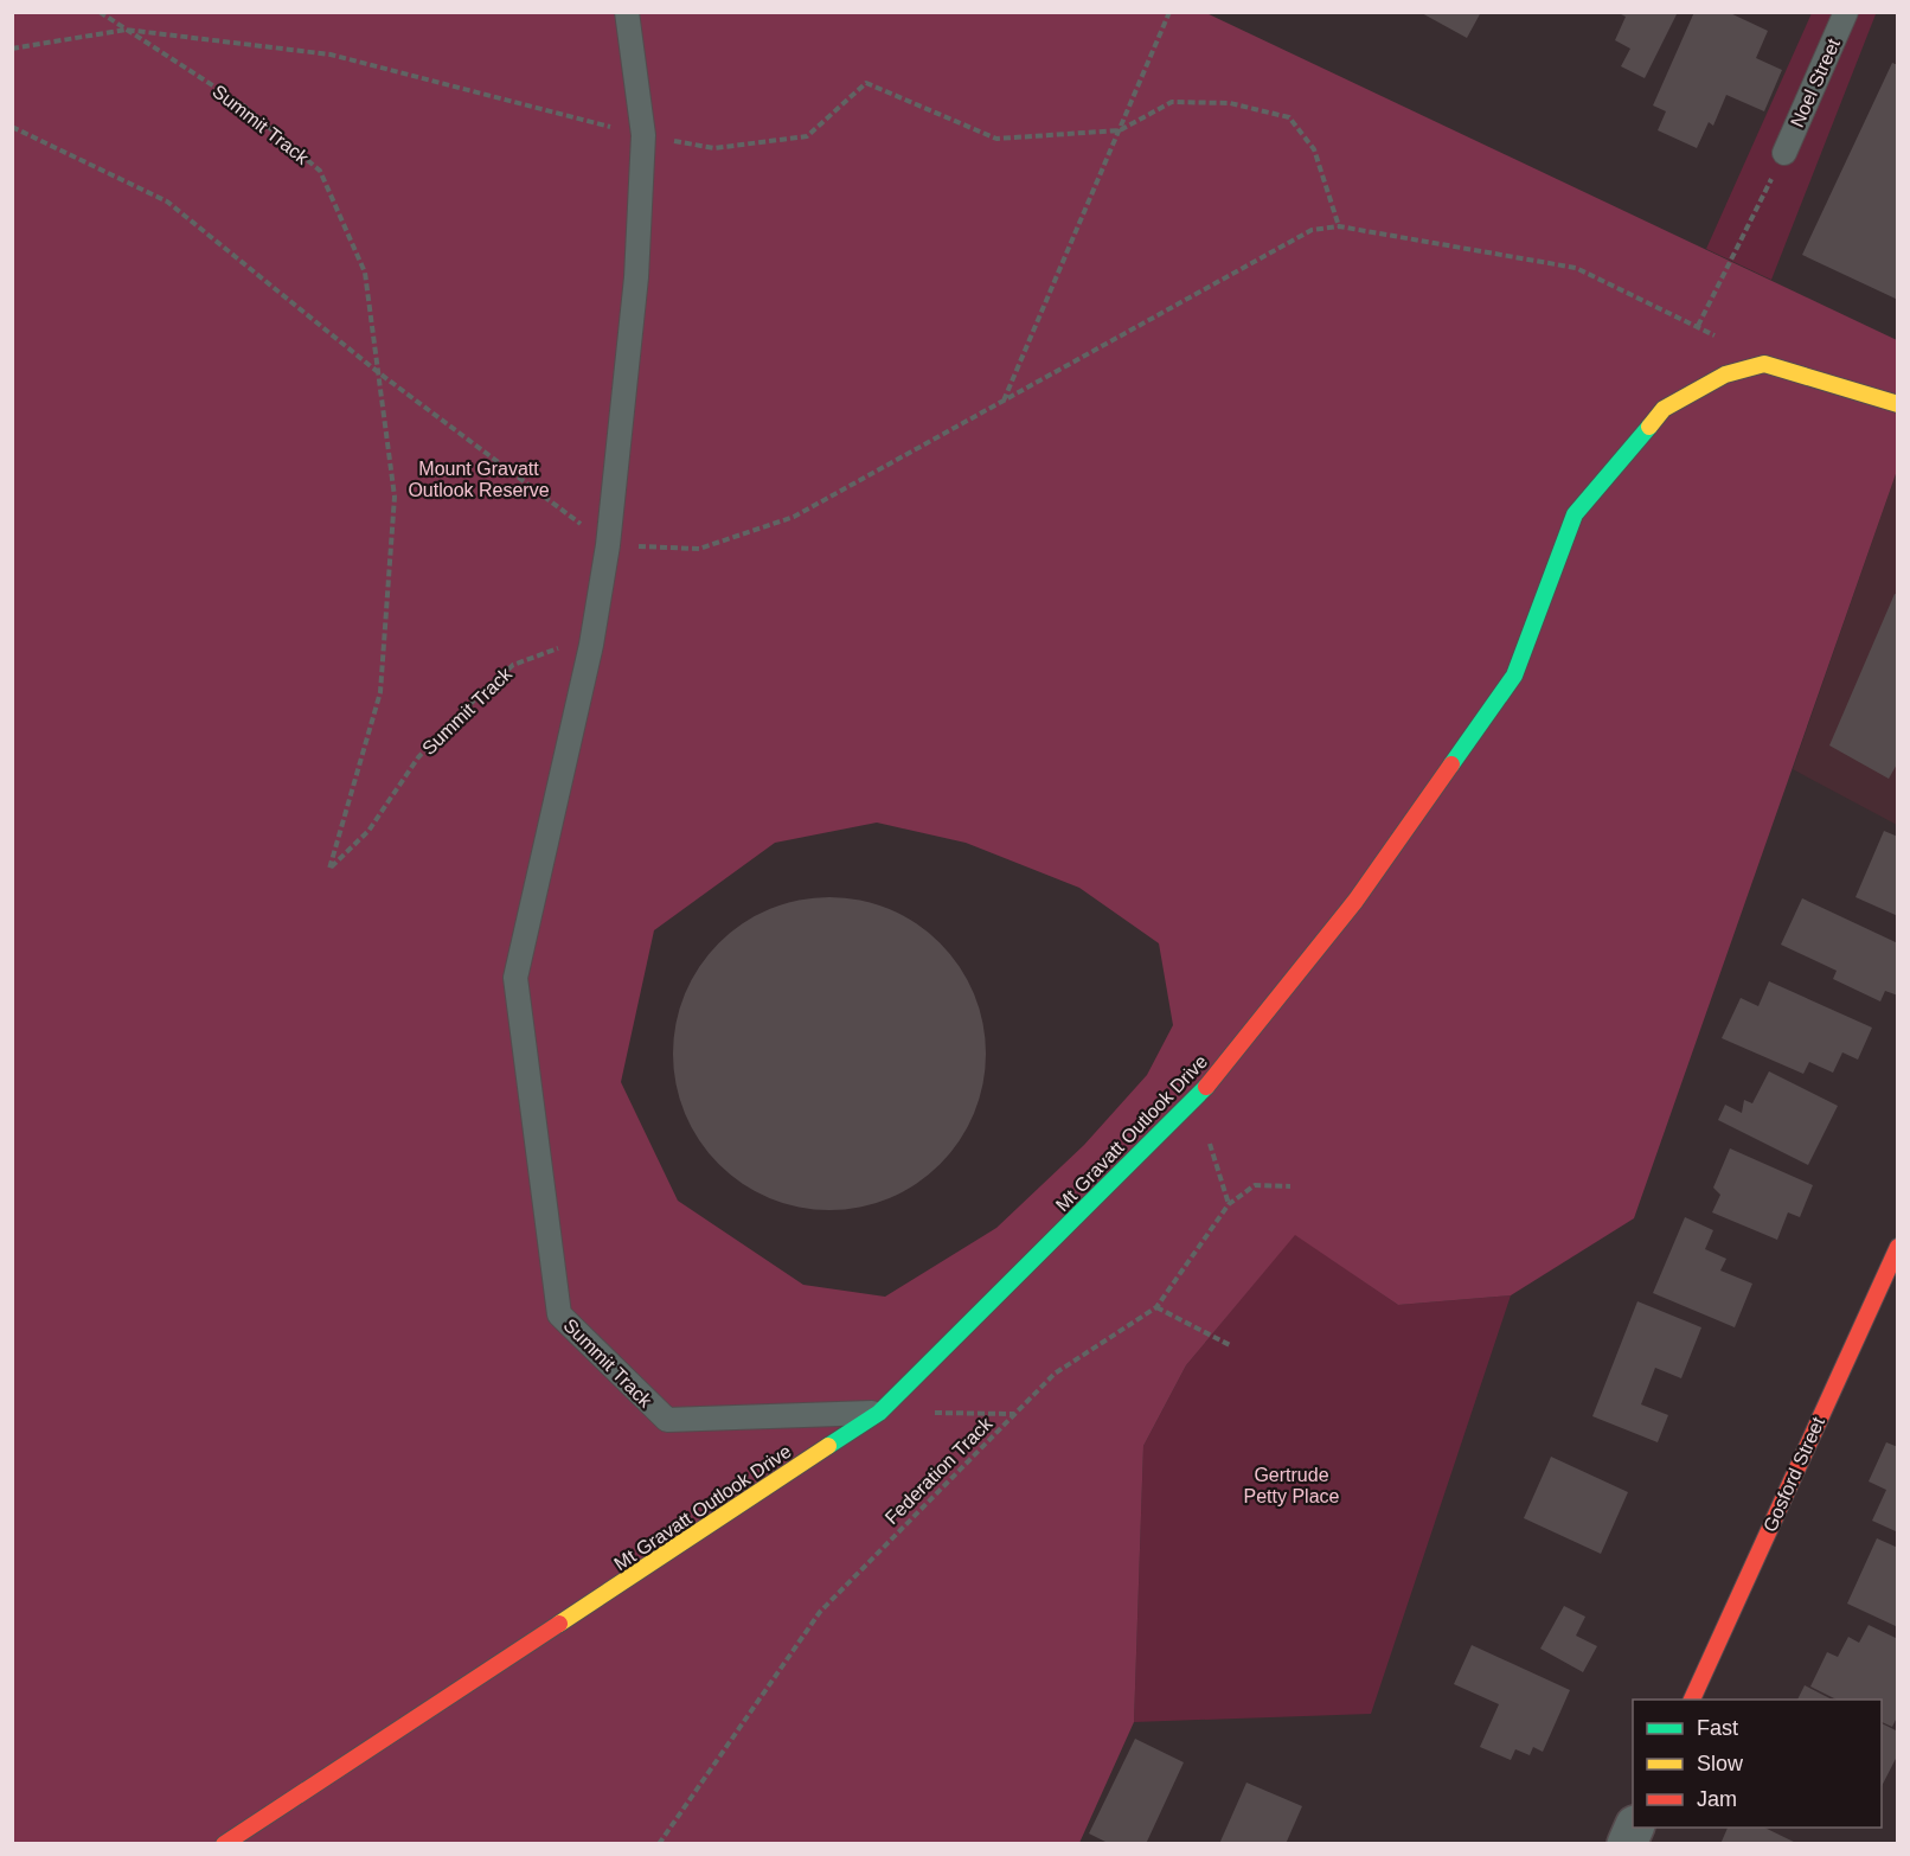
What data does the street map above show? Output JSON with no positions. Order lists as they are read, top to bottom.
{
  "streets": {
    "street": ["Mt Gravatt Outlook Drive", "Gosford Street"],
    "lane": ["Noel Street", "Summit Track"],
    "path": ["Federation Track"]
  },
  "crossings": [
    ["Summit Track", "Mt Gravatt Outlook Drive"]
  ],
  "parks": ["Mount Gravatt Outlook Reserve", "Gertrude Petty Place"],
  "legend": ["Fast", "Slow", "Jam"]
}
